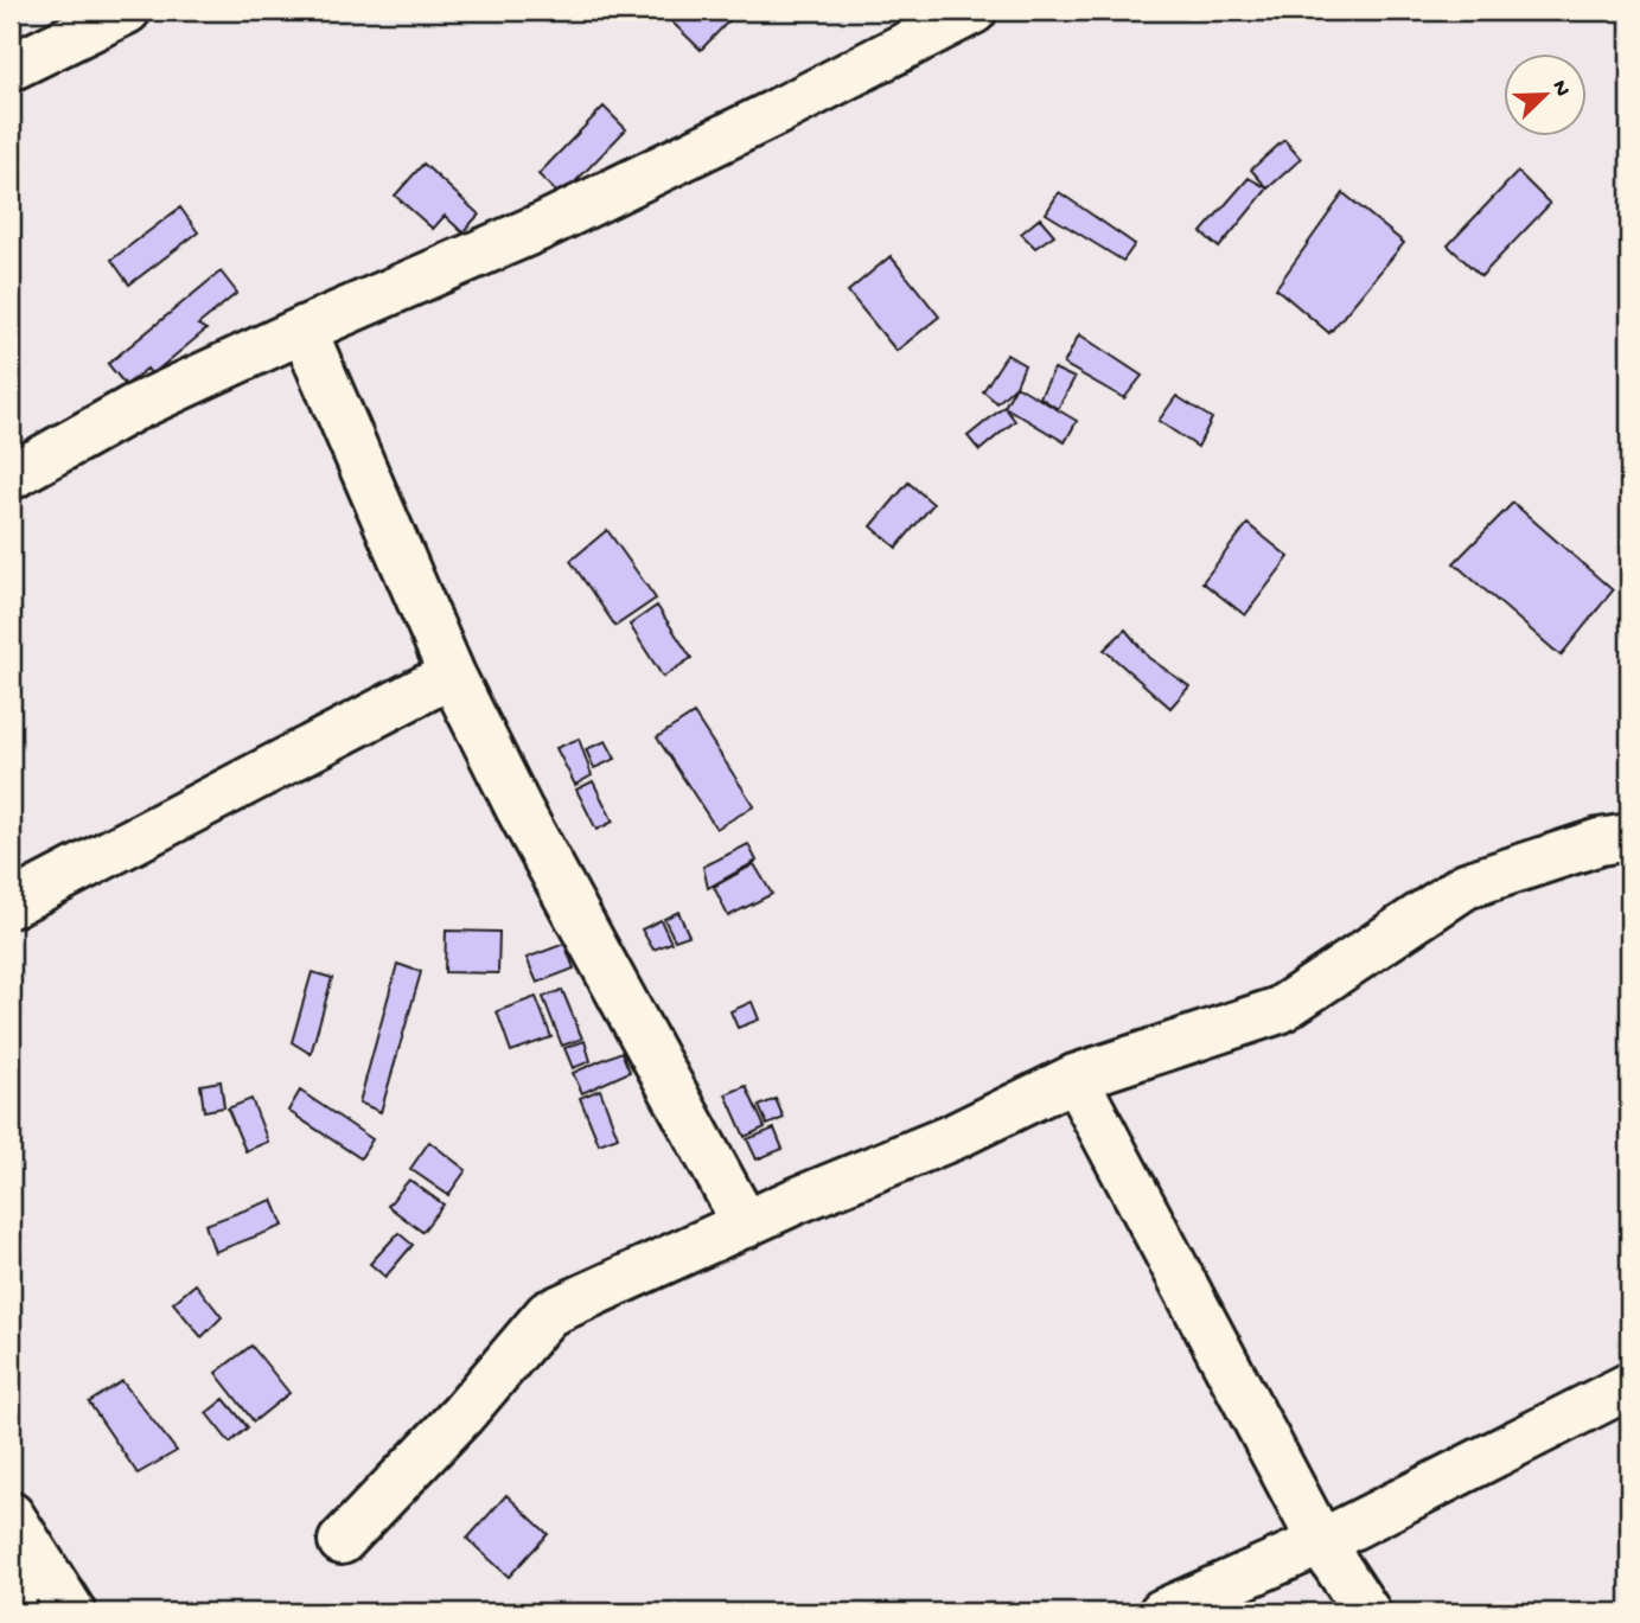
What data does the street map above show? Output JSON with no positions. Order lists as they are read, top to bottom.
{
  "north": "top right"
}
